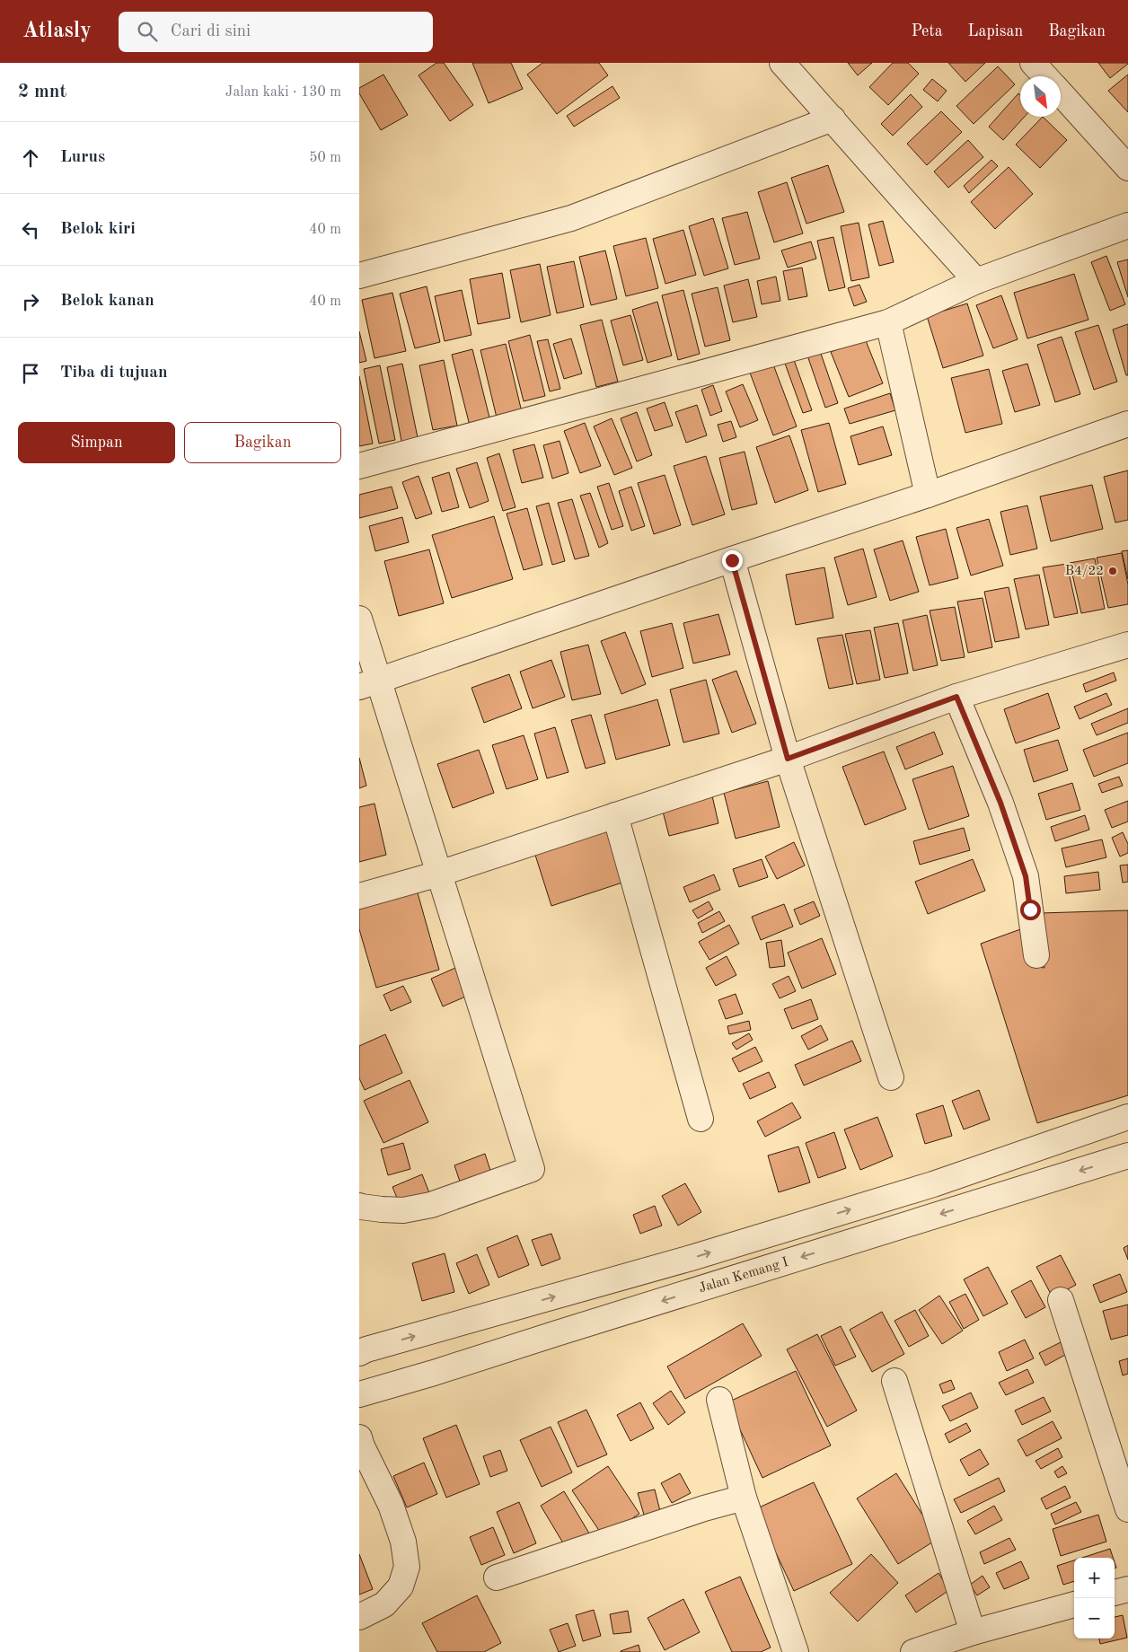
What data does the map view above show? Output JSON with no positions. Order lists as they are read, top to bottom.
{
  "streets": {
    "street": ["Jalan Kemang I"]
  },
  "places": ["B4/22"],
  "north": "bottom right",
  "page": {
    "header": "Atlasly",
    "search": "Cari di sini",
    "nav": ["Peta", "Lapisan", "Bagikan"],
    "heading": ["2 mnt", "Jalan kaki · 130 m"],
    "list": [
      ["Lurus", "50 m"],
      ["Belok kiri", "40 m"],
      ["Belok kanan", "40 m"],
      "Tiba di tujuan"
    ],
    "buttons": ["Simpan", "Bagikan"],
    "map_buttons": ["+", "−"]
  }
}
